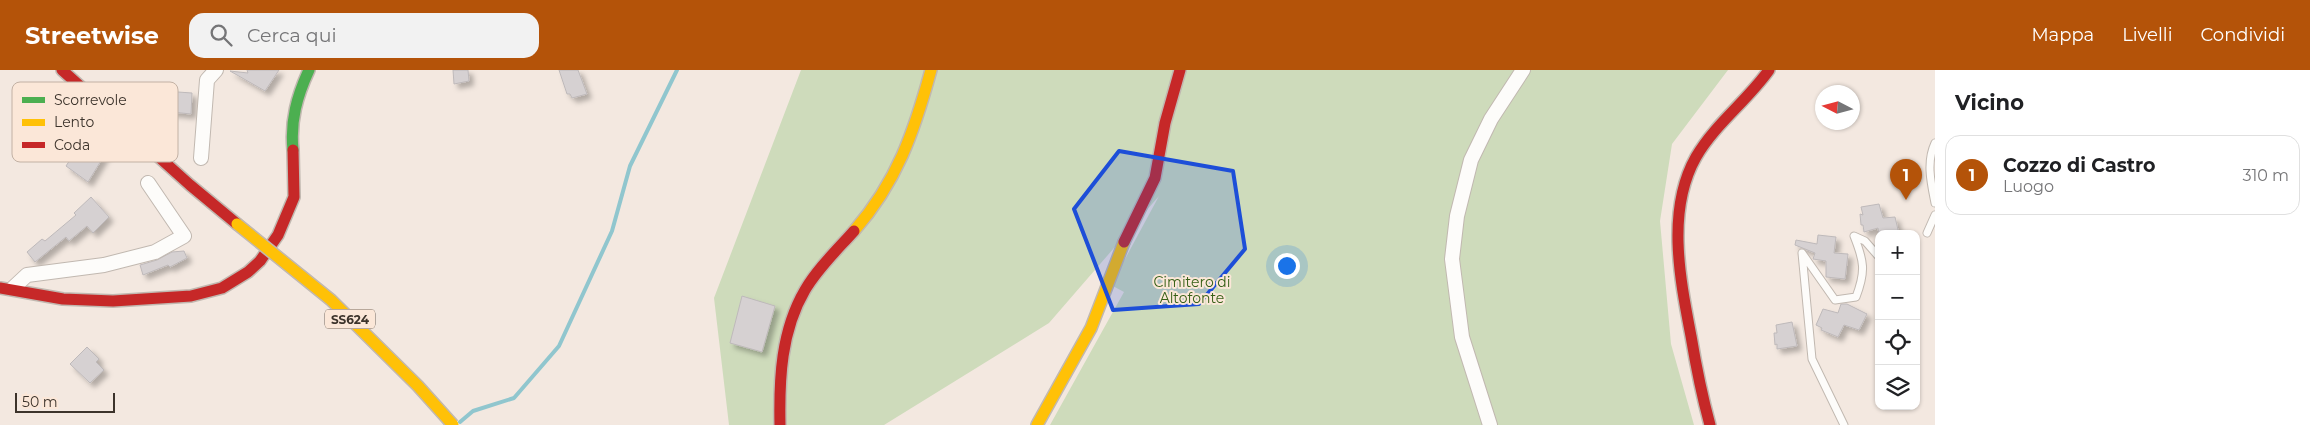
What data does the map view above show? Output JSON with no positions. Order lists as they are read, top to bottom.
{
  "streets": {
    "main road": ["SS624"]
  },
  "parks": ["Cimitero di Altofonte"],
  "legend": ["Scorrevole", "Lento", "Coda"],
  "scale_bar": "50 m",
  "north": "left",
  "page": {
    "header": "Streetwise",
    "search": "Cerca qui",
    "nav": ["Mappa", "Livelli", "Condividi"],
    "heading": "Vicino",
    "list": [
      {
        "mark": "1",
        "name": "Cozzo di Castro",
        "note": "Luogo",
        "value": "310 m"
      }
    ],
    "pins": "1",
    "map_buttons": ["+", "−"],
    "scale": "50 m"
  }
}
